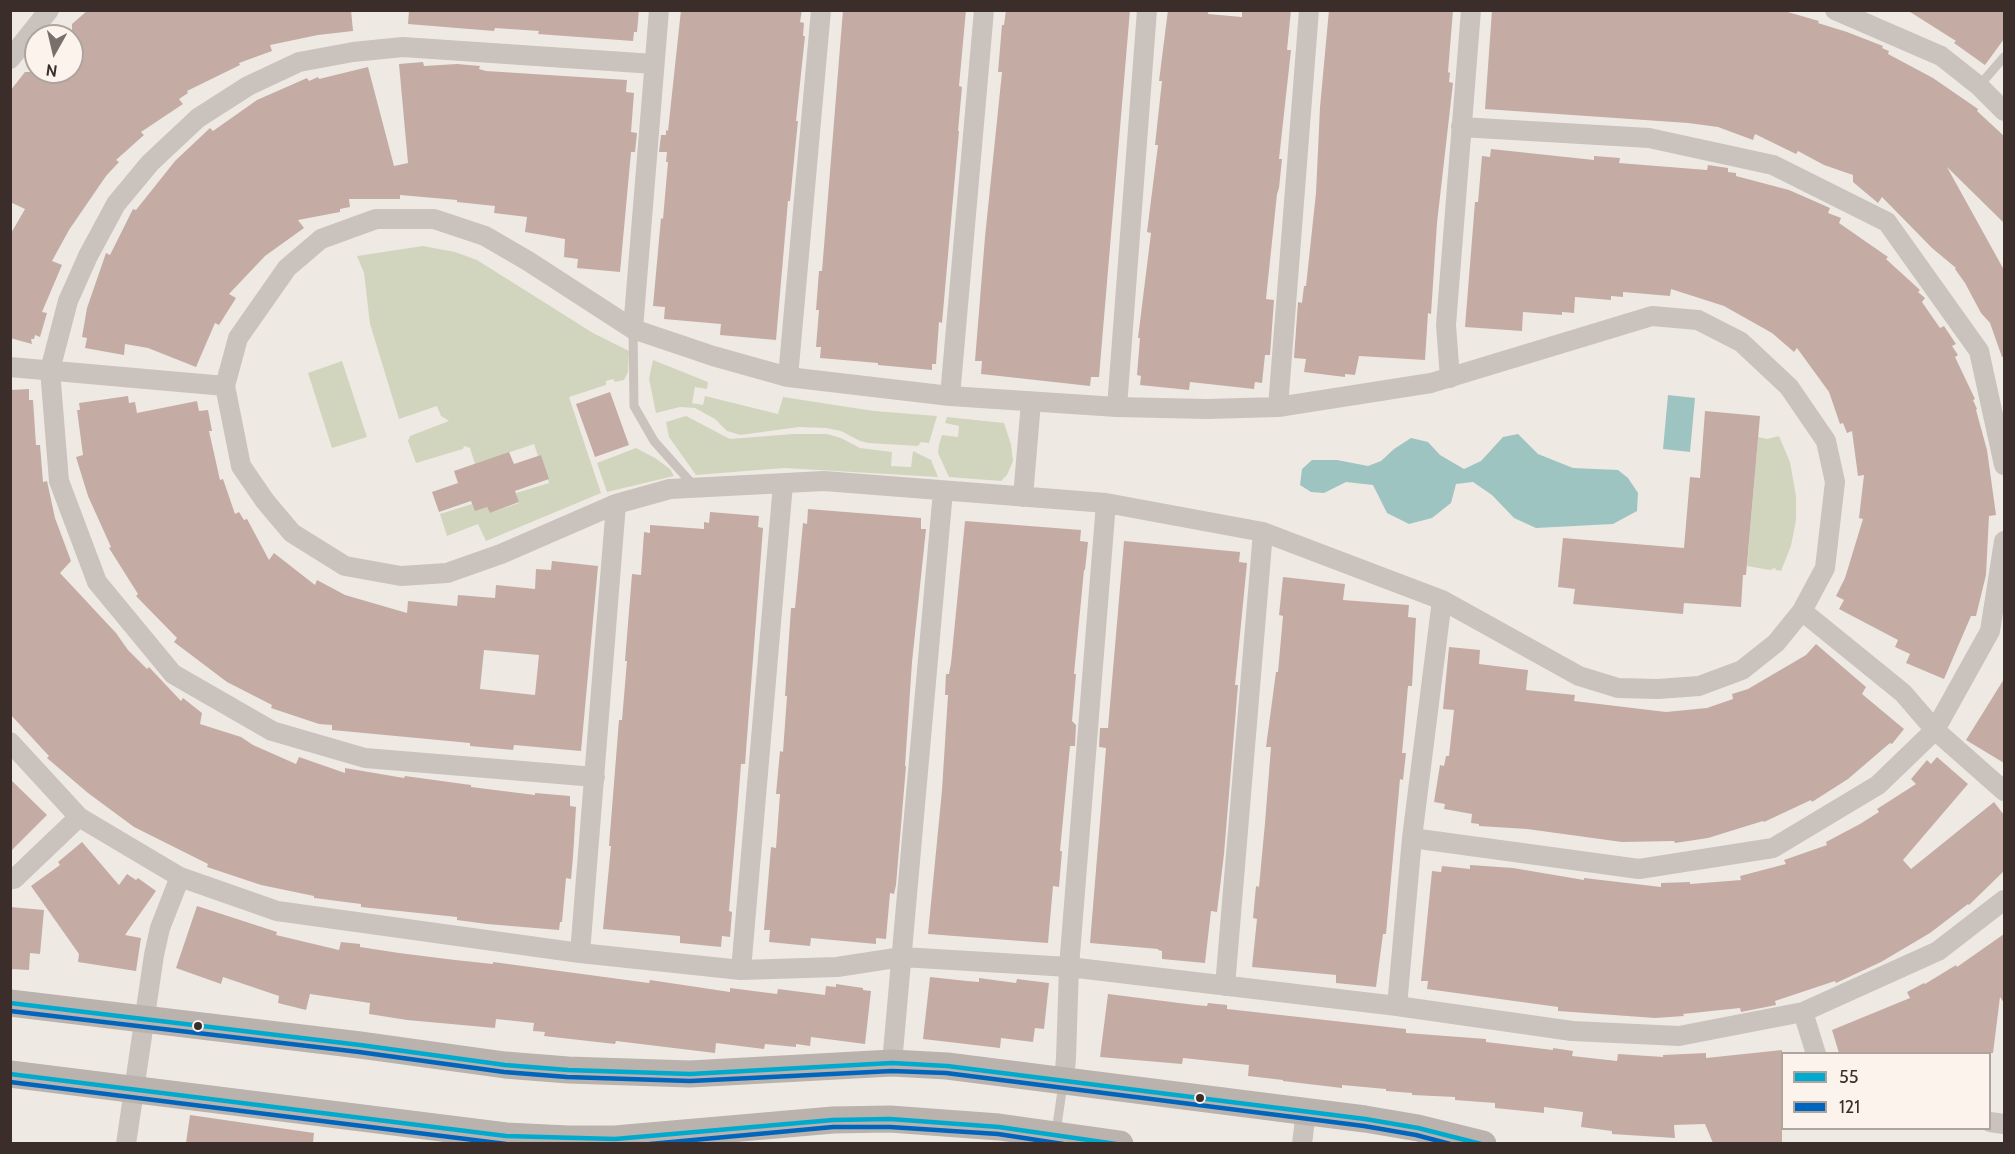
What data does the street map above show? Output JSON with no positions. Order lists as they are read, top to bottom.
{
  "lines": ["transit line 55", "transit line 121"],
  "legend": ["55", "121"],
  "north": "bottom"
}
